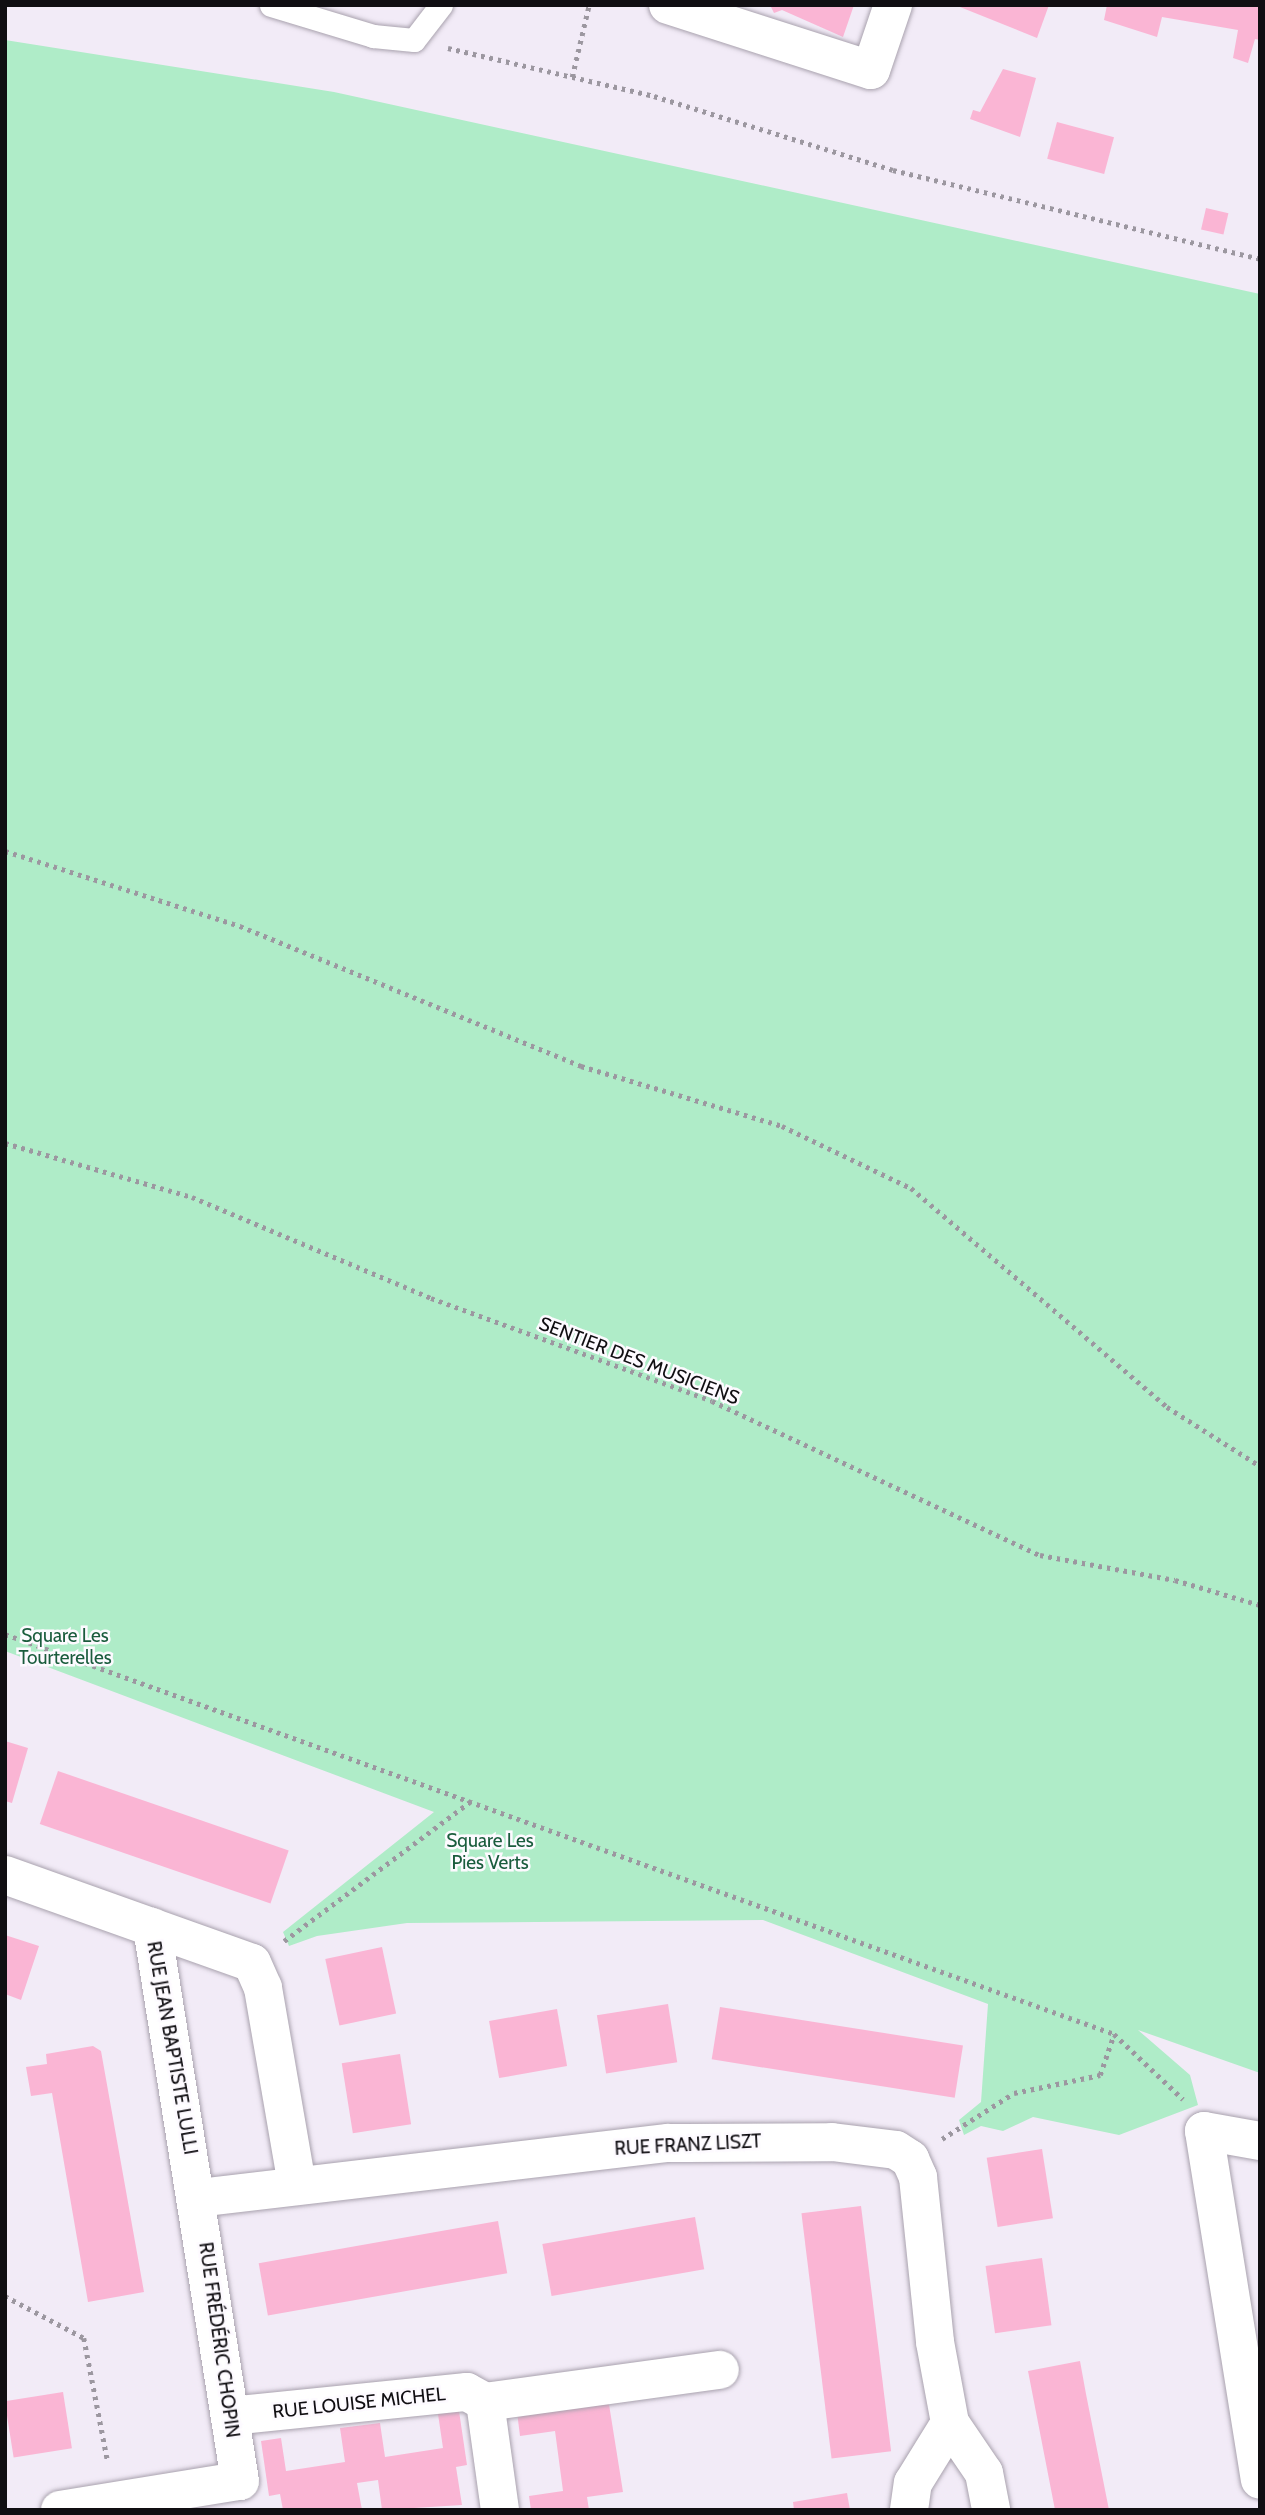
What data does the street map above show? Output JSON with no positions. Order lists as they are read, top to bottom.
{
  "streets": {
    "street": [
      "RUE JEAN BAPTISTE LULLI",
      "RUE FRANZ LISZT",
      "RUE FRÉDÉRIC CHOPIN",
      "RUE LOUISE MICHEL"
    ],
    "path": ["SENTIER DES MUSICIENS"]
  },
  "crossings": [
    ["RUE JEAN BAPTISTE LULLI", "RUE FRANZ LISZT"],
    ["RUE JEAN BAPTISTE LULLI", "RUE FRÉDÉRIC CHOPIN"],
    ["RUE FRANZ LISZT", "RUE FRÉDÉRIC CHOPIN"],
    ["RUE FRÉDÉRIC CHOPIN", "RUE LOUISE MICHEL"]
  ],
  "parks": ["Square Les Tourterelles", "Square Les Pies Verts"]
}
